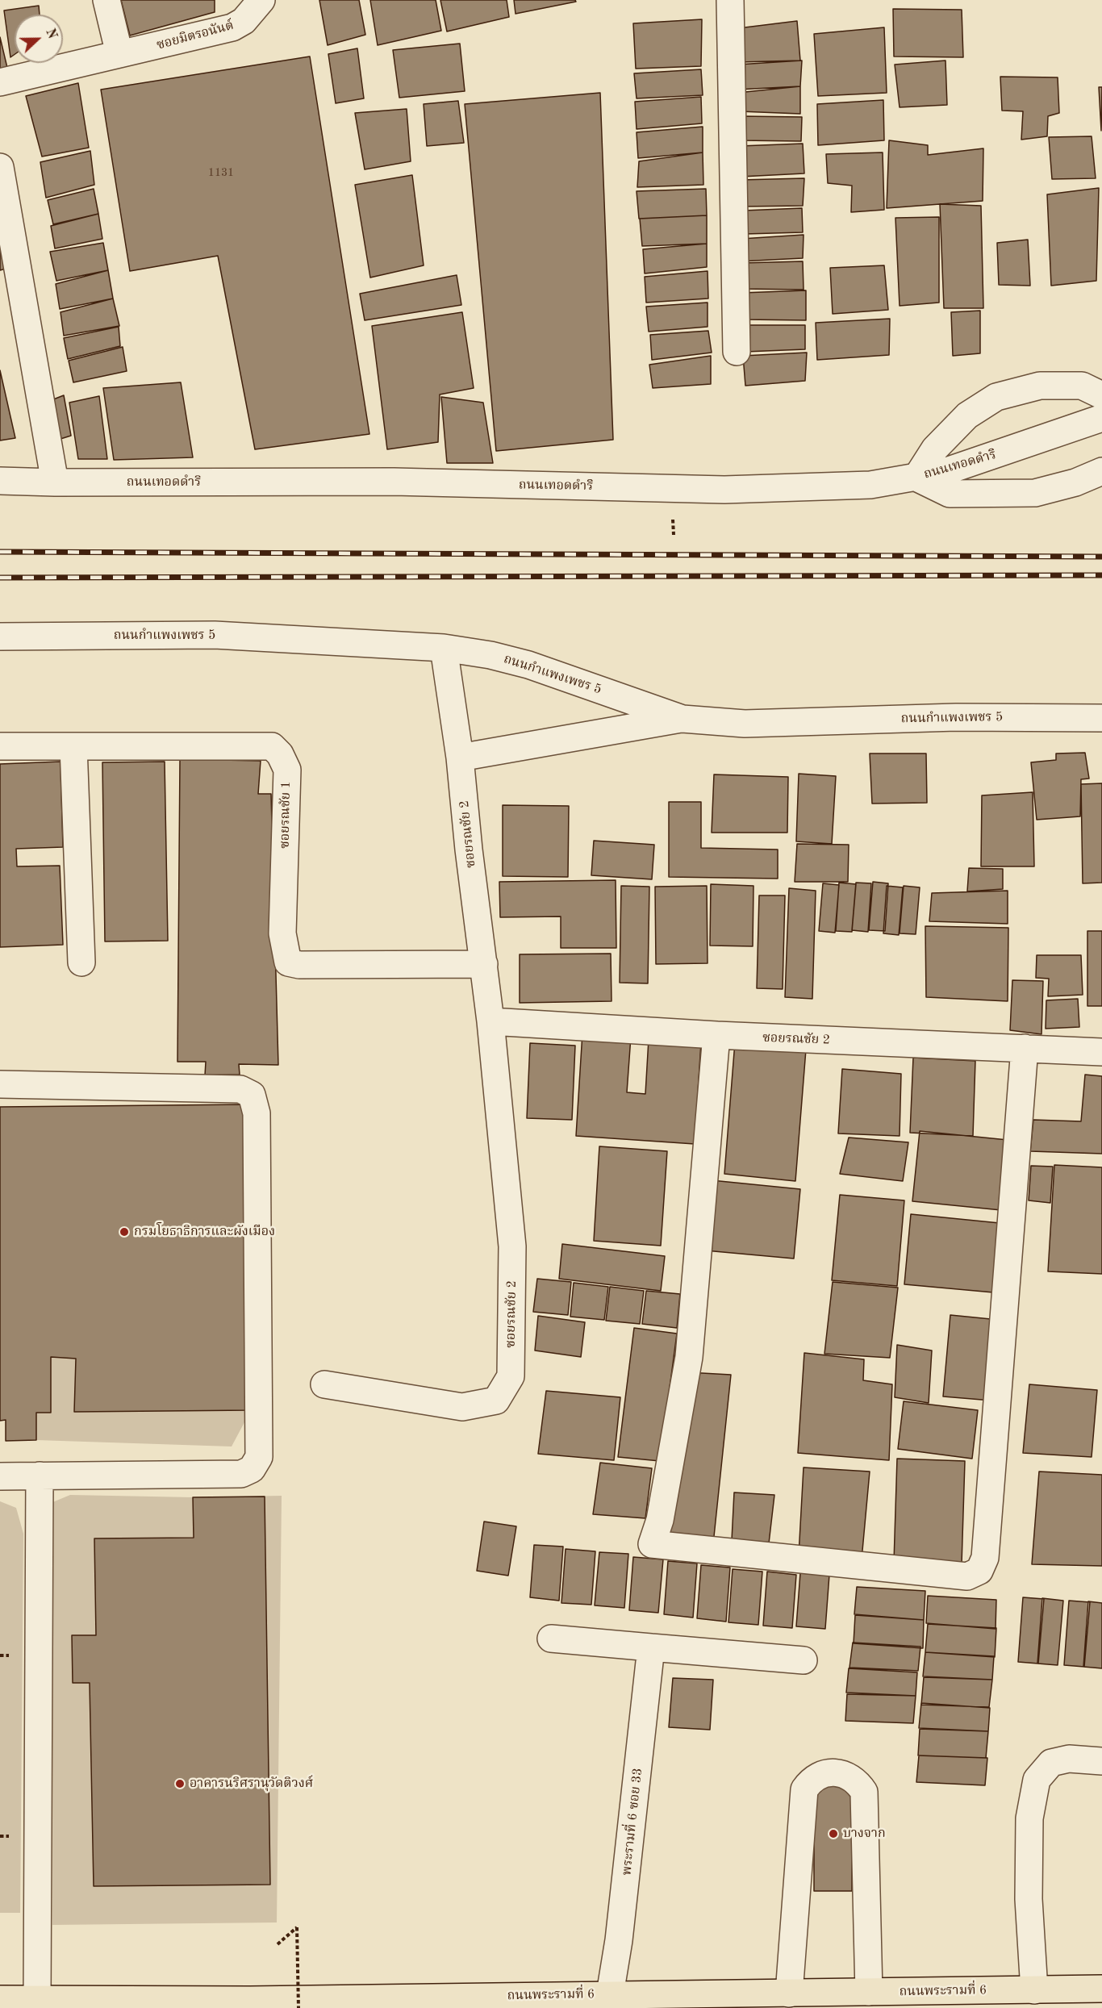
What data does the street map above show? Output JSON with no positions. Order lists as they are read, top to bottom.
{
  "streets": {
    "main road": ["ถนนพระรามที่ 6"],
    "street": [
      "ซอยมิตรอนันต์",
      "ถนนเทอดดำริ",
      "ถนนกำแพงเพชร 5",
      "ซอยรณชัย 1",
      "ซอยรณชัย 2",
      "พระรามที่ 6 ซอย 33"
    ]
  },
  "crossings": [
    ["ถนนกำแพงเพชร 5", "ซอยรณชัย 2"],
    ["ซอยรณชัย 1", "ซอยรณชัย 2"],
    ["พระรามที่ 6 ซอย 33", "ถนนพระรามที่ 6"]
  ],
  "places": ["กรมโยธาธิการและผังเมือง", "อาคารนริศรานุวัดติวงศ์", "บางจาก"],
  "house_numbers": ["1131"],
  "north": "right"
}
